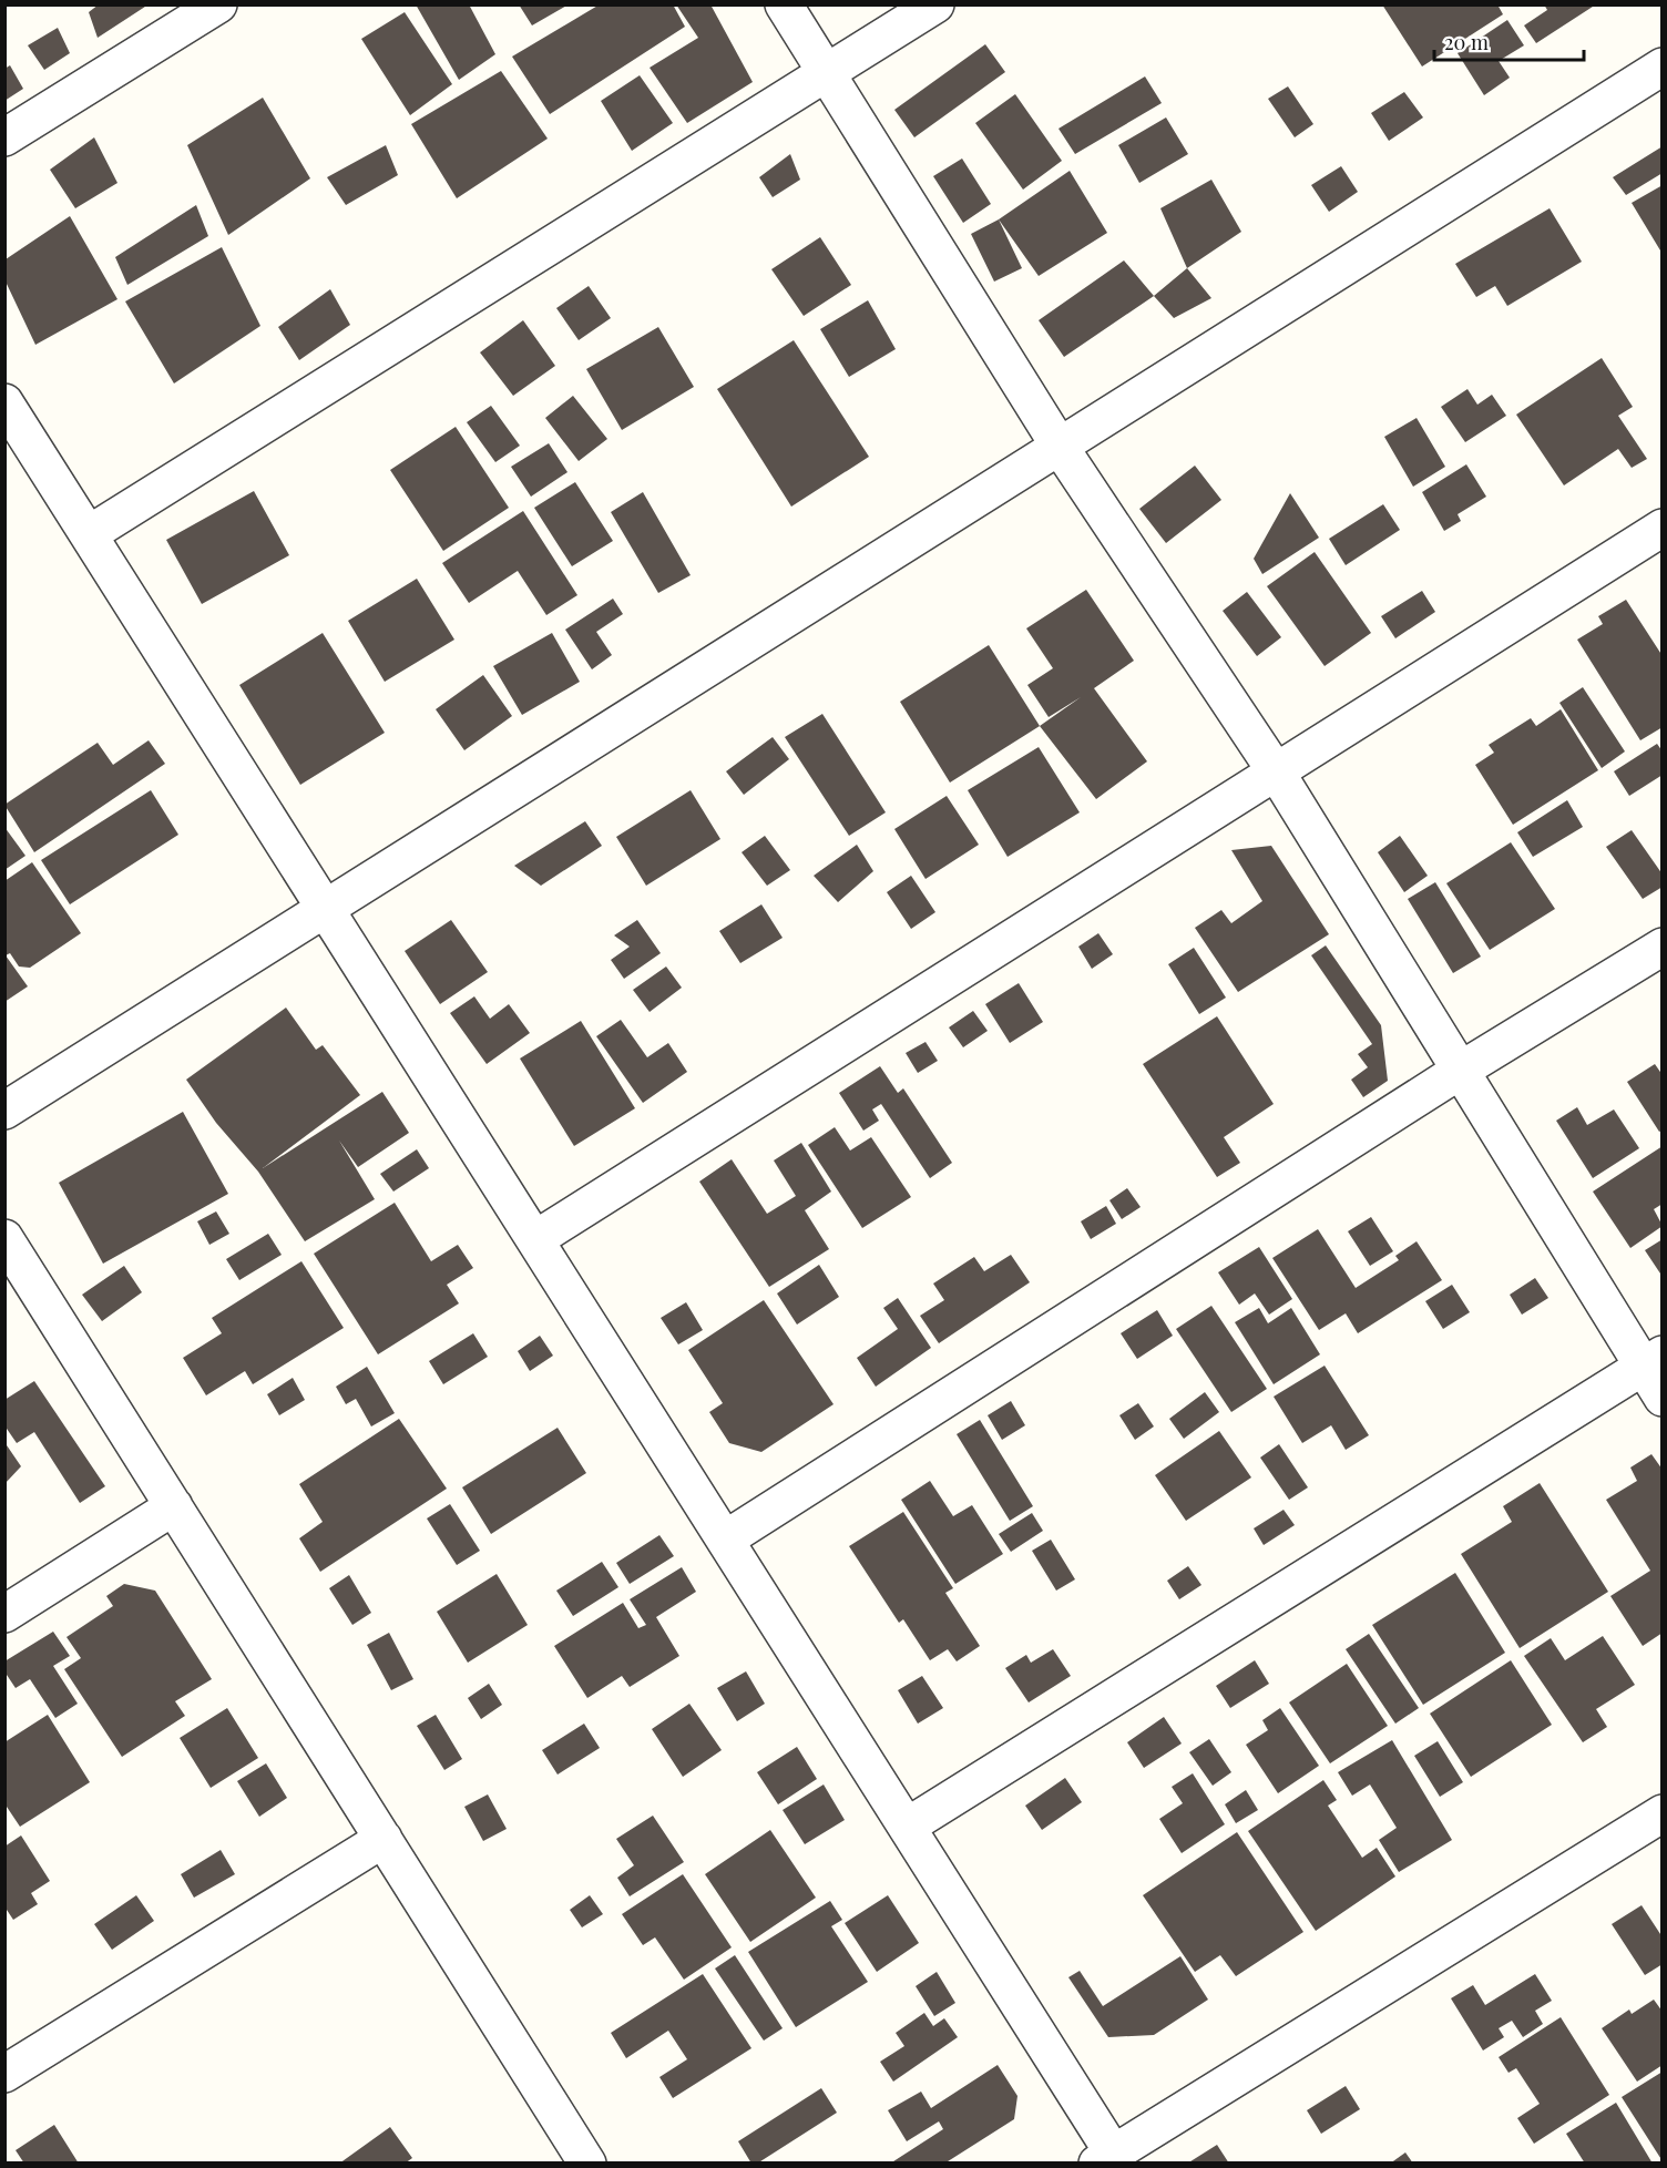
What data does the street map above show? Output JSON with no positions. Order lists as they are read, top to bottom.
{
  "scale_bar": "20 m"
}
